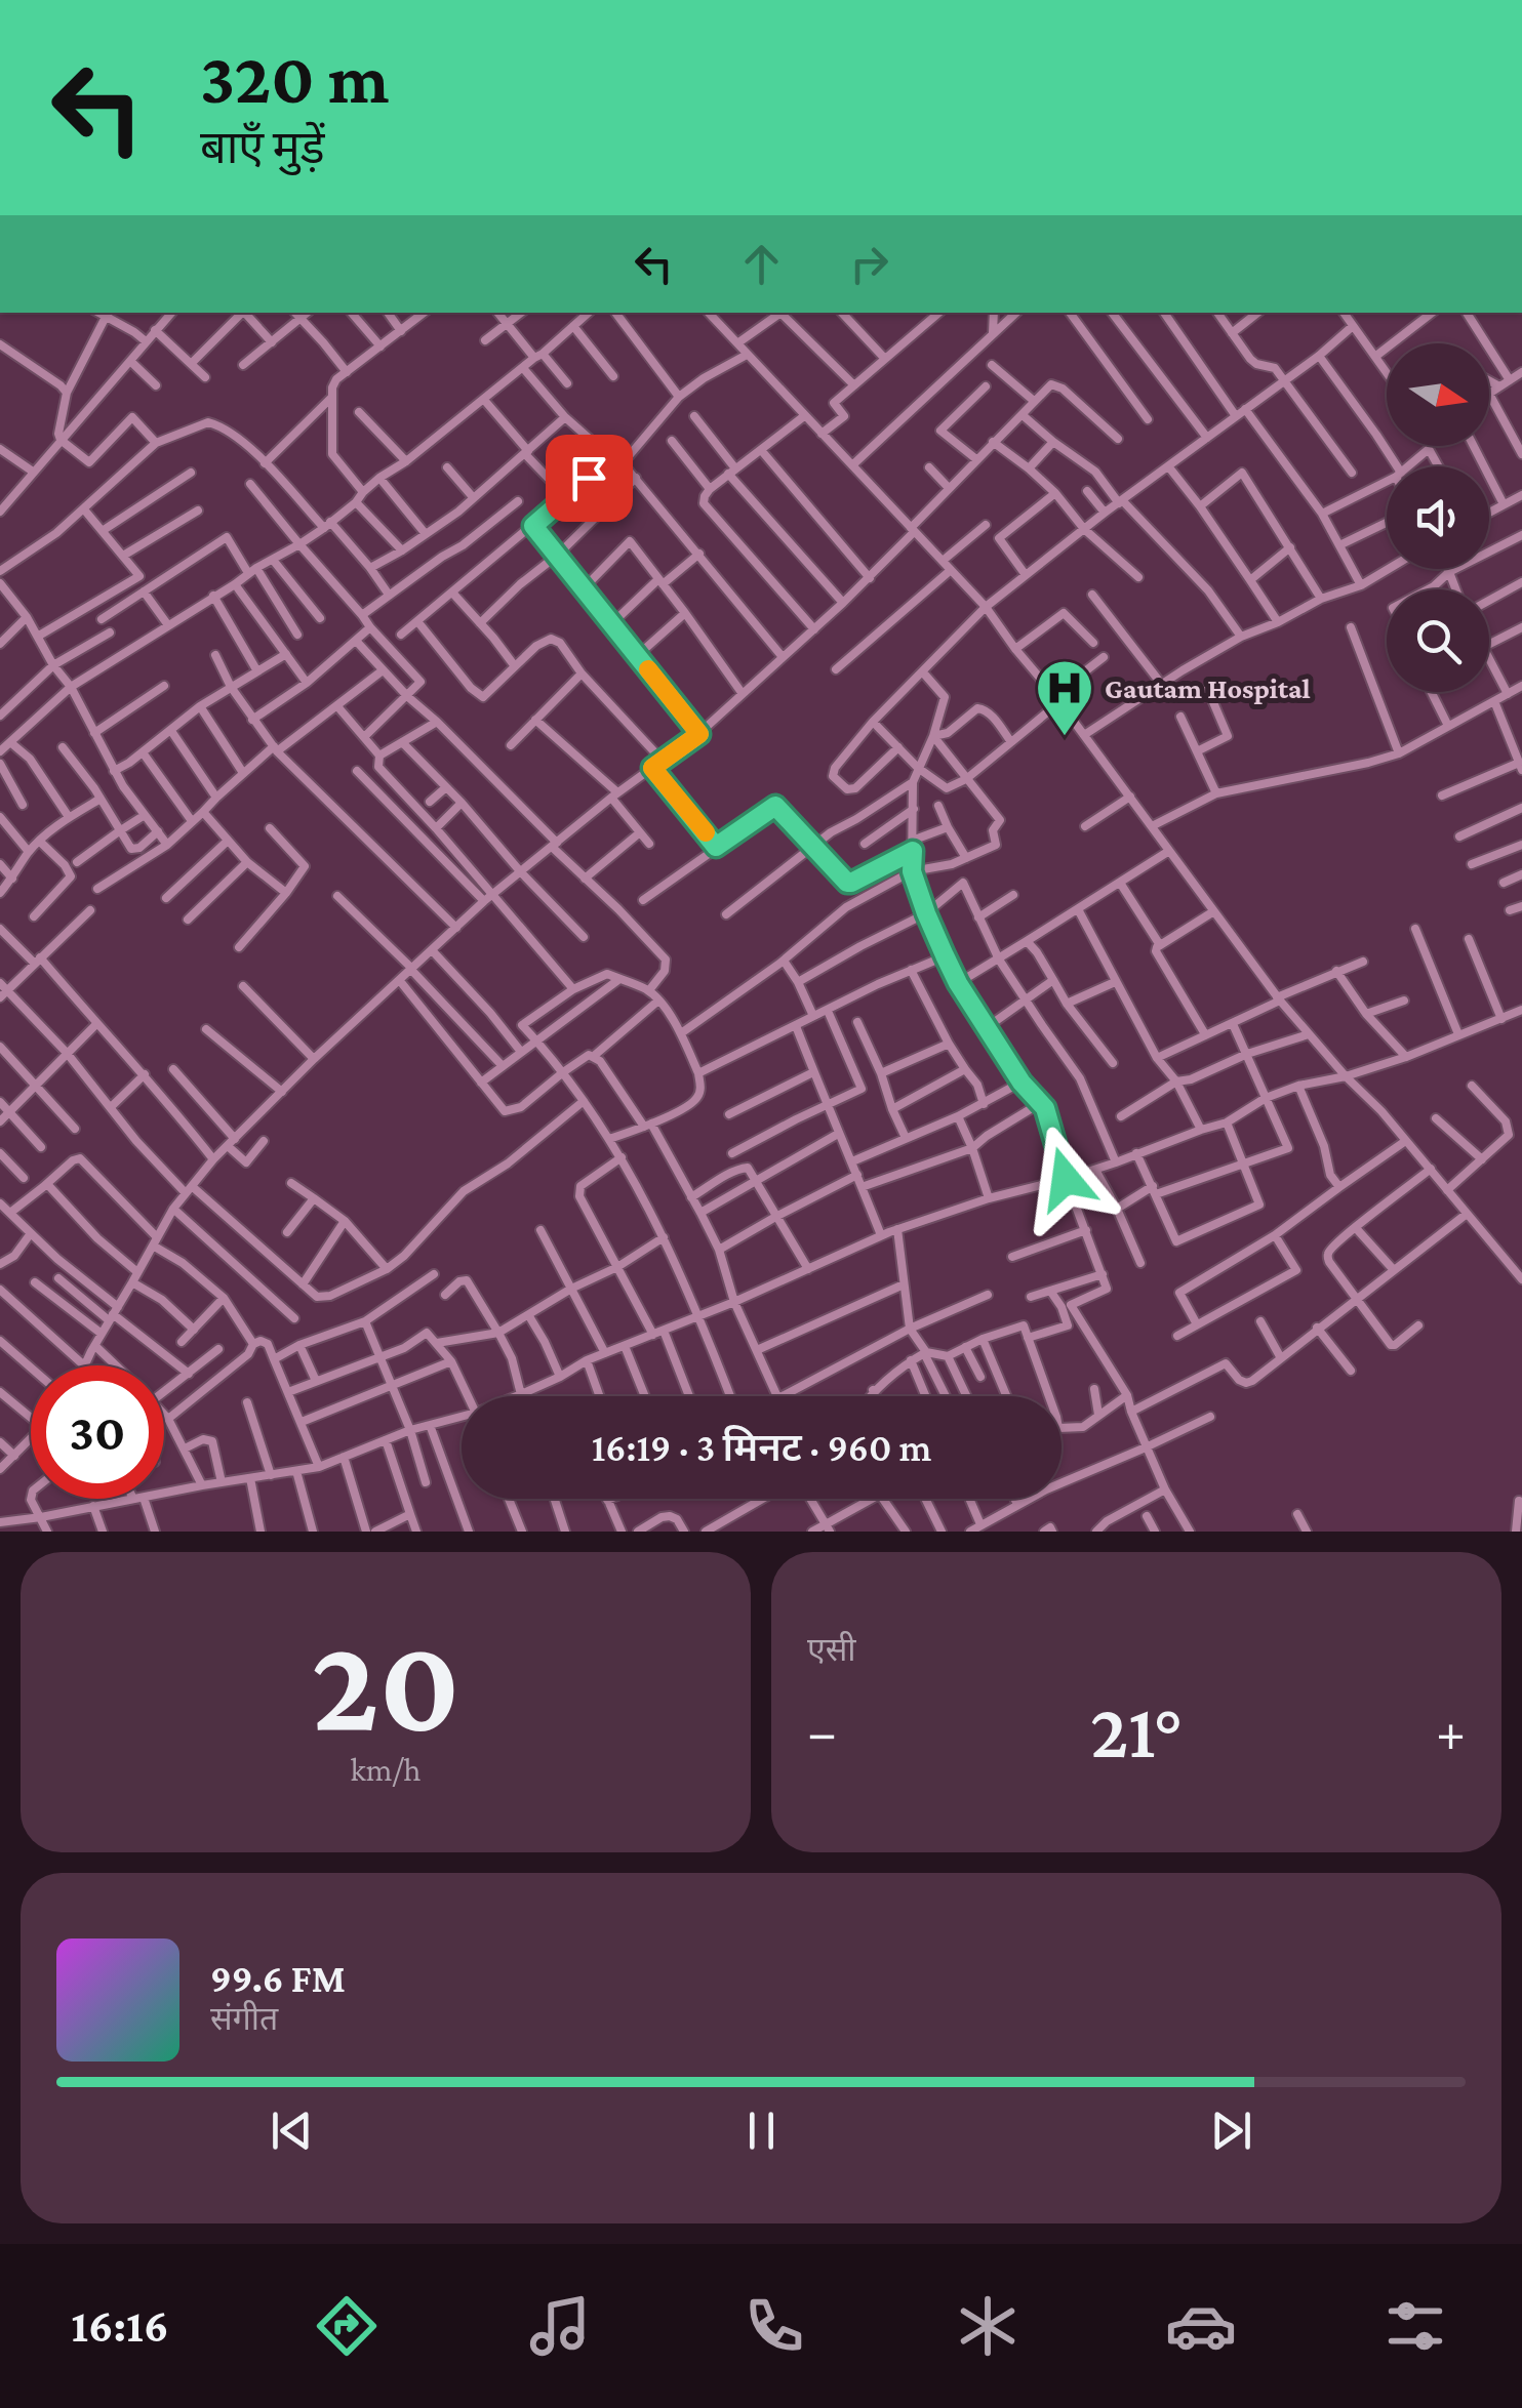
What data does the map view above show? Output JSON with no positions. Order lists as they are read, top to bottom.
{
  "places": {
    "hospital": ["Gautam Hospital"]
  },
  "north": "right",
  "page": {
    "turn": ["320 m", "बाएँ मुड़ें"],
    "limit": "30",
    "trip": "16:19 · 3 मिनट · 960 m",
    "tile": [
      ["20", "km/h"],
      "एसी"
    ],
    "heat": ["−", "21°", "+"],
    "song": ["99.6 FM", "संगीत"],
    "tabs": "16:16"
  }
}
